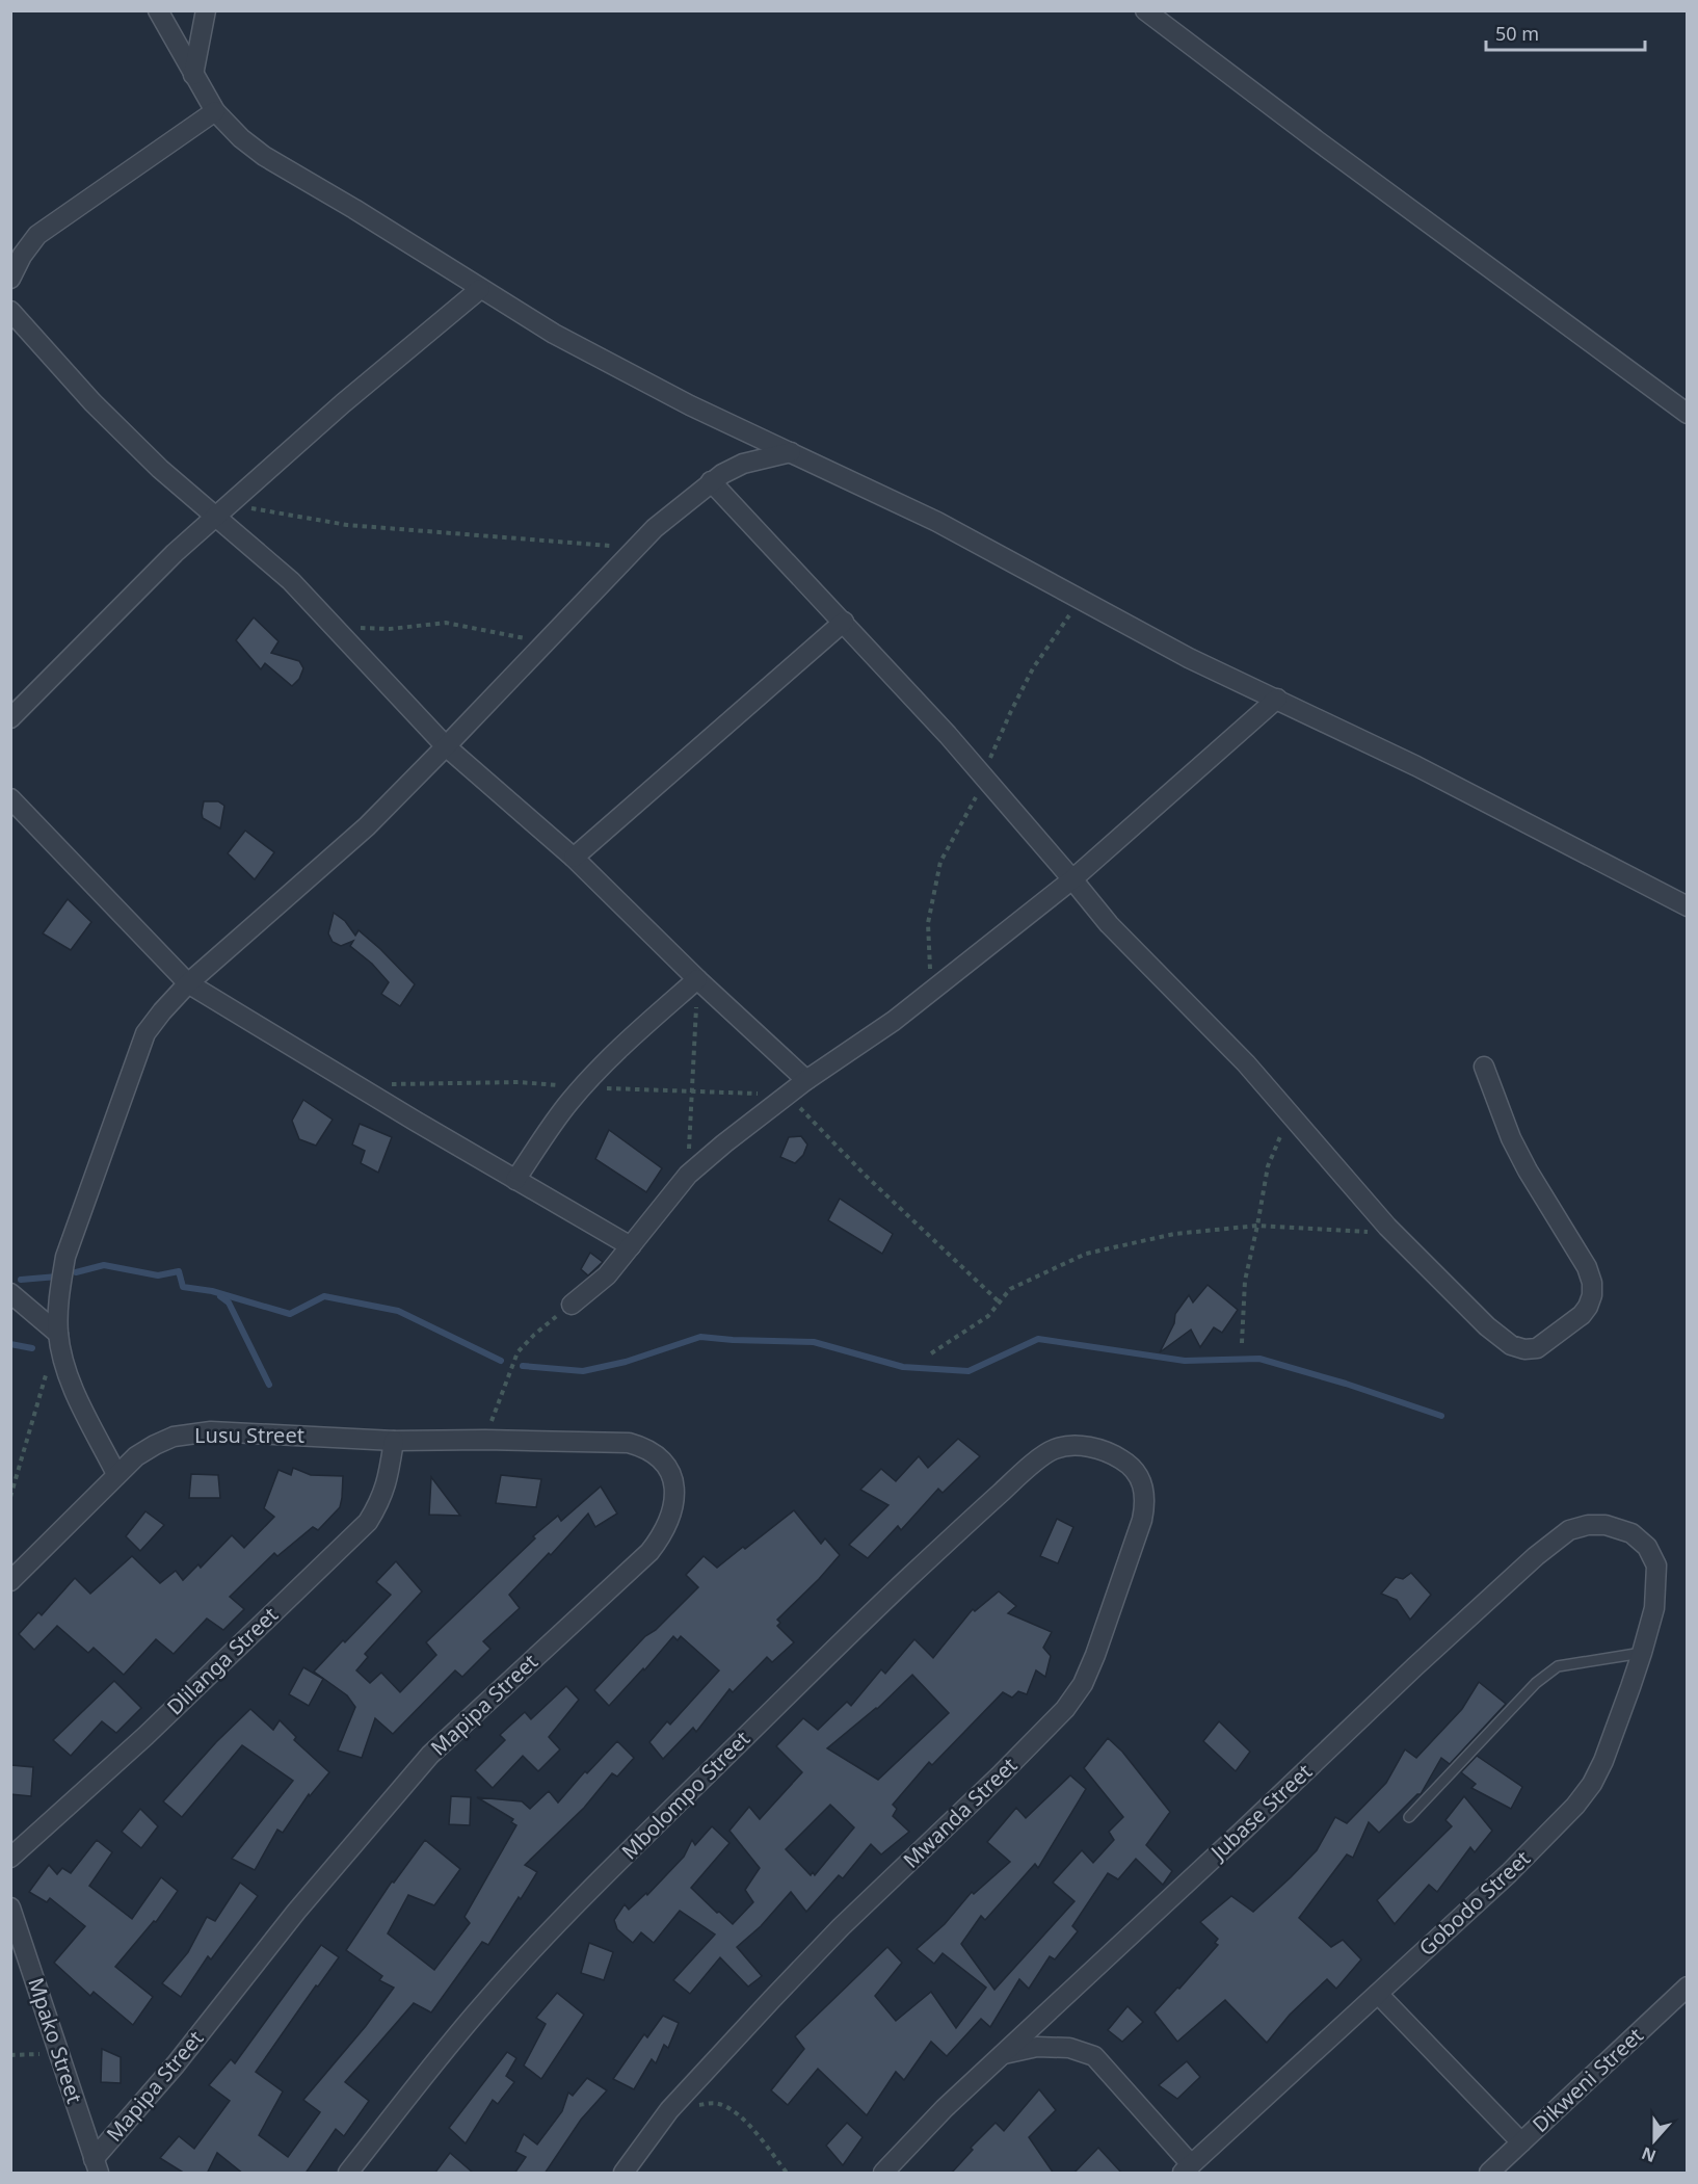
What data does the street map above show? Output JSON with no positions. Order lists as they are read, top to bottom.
{
  "streets": {
    "street": [
      "Lusu Street",
      "Dlilanga Street",
      "Mapipa Street",
      "Mbolompo Street",
      "Jubase Street",
      "Mwanda Street",
      "Gobodo Street",
      "Mpako Street",
      "Dikweni Street"
    ]
  },
  "crossings": [
    ["Lusu Street", "Dlilanga Street"],
    ["Lusu Street", "Mapipa Street"],
    ["Dlilanga Street", "Mapipa Street"],
    ["Mapipa Street", "Mpako Street"],
    ["Mbolompo Street", "Mwanda Street"],
    ["Jubase Street", "Gobodo Street"]
  ],
  "scale_bar": "50 m",
  "north": "bottom"
}
